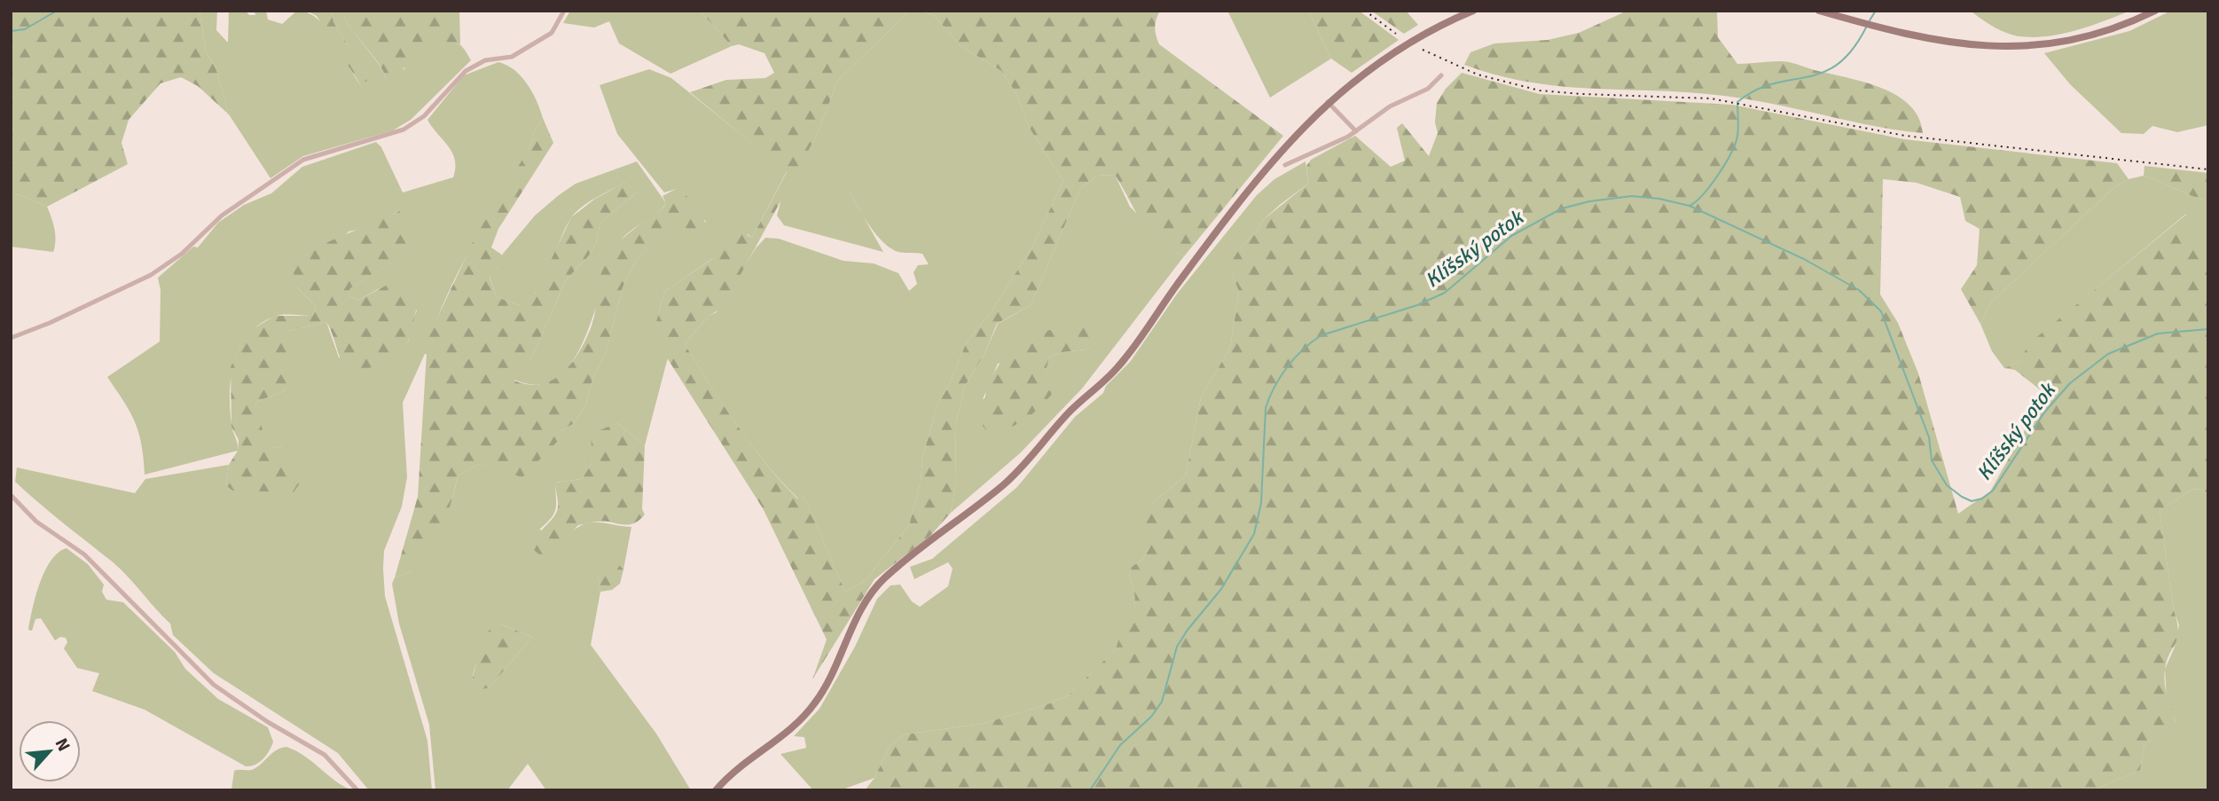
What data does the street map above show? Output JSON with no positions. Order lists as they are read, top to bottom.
{
  "water": ["Klíšský potok"],
  "north": "top right"
}
